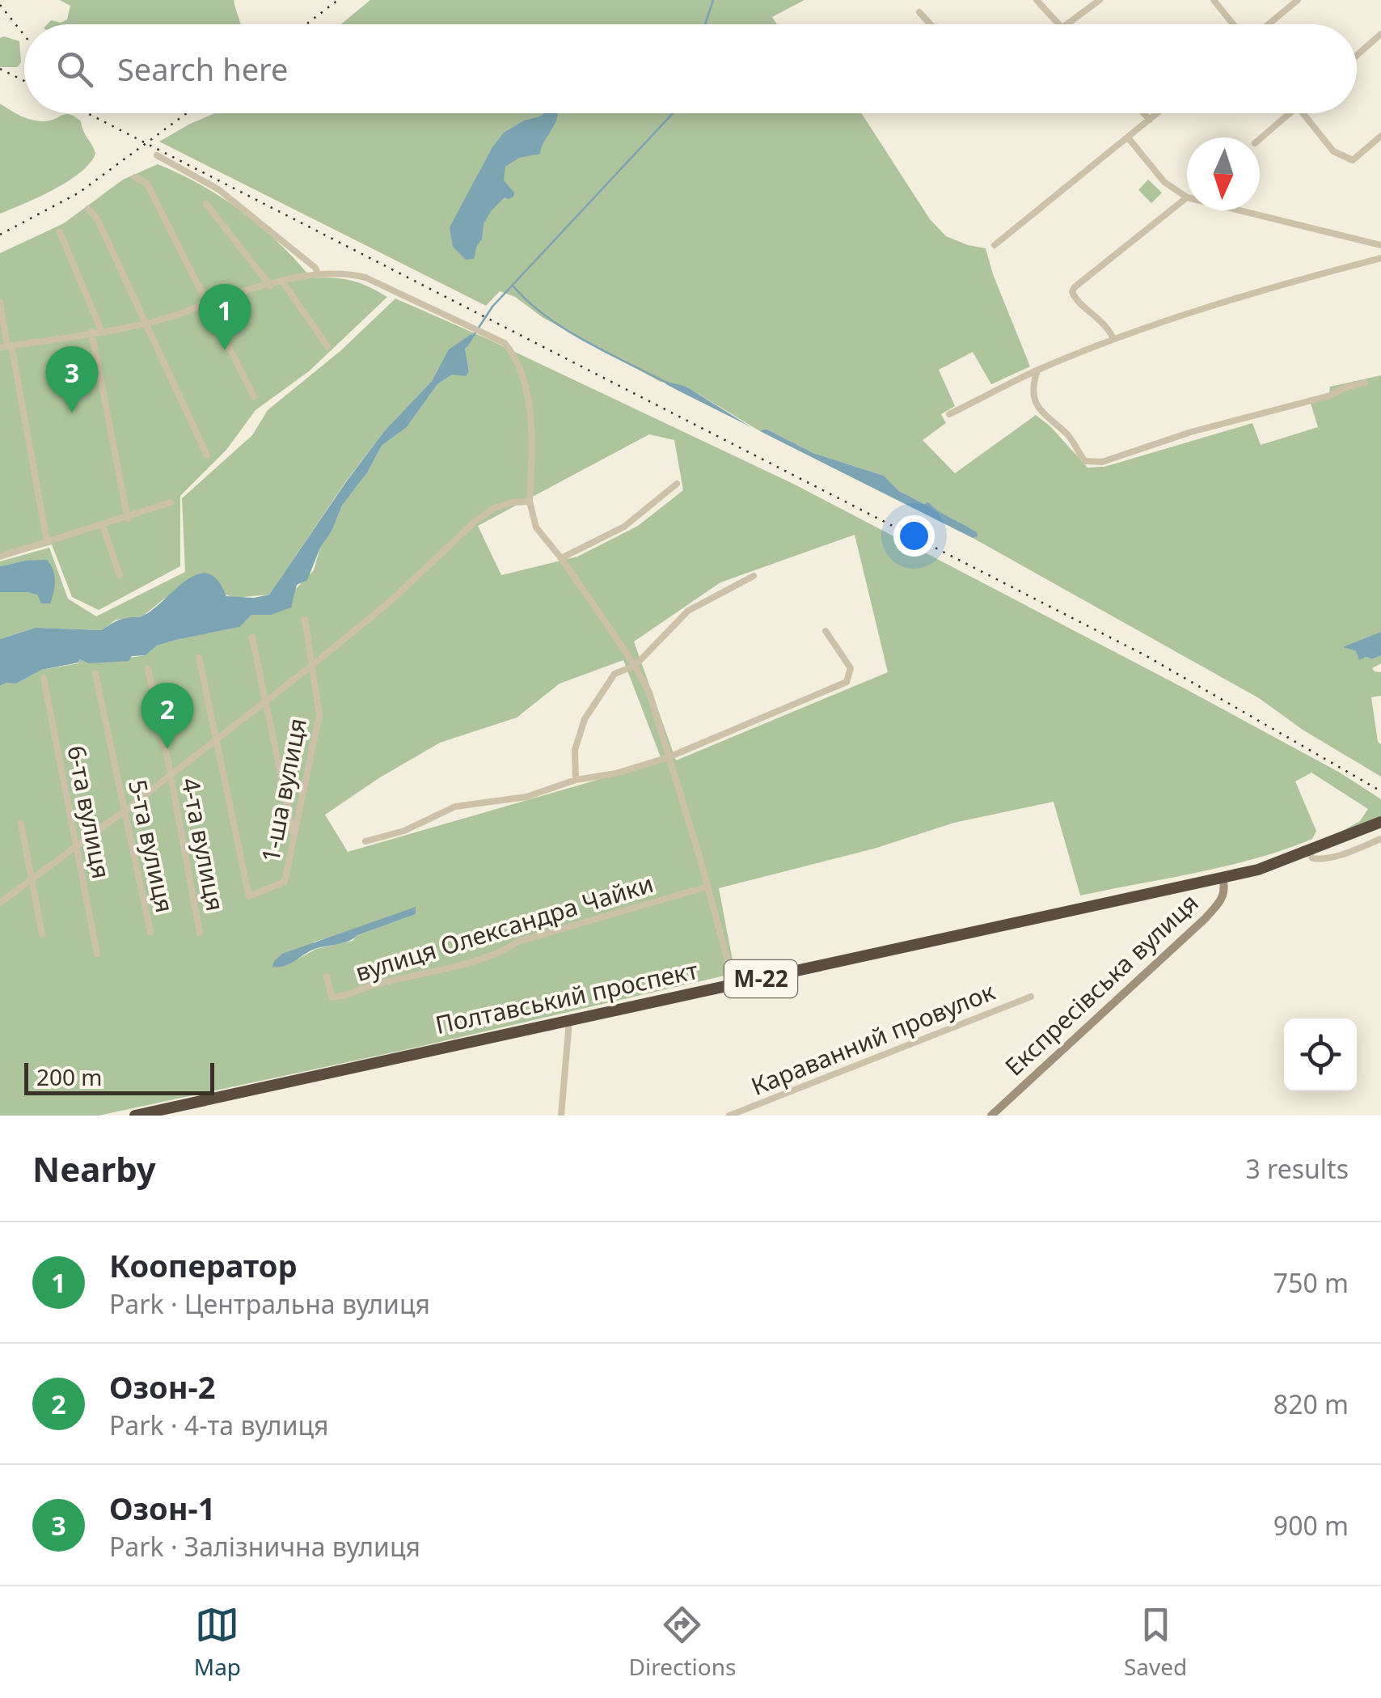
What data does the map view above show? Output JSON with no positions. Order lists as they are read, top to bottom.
{
  "streets": {
    "highway": ["М-22", "Полтавський проспект"],
    "street": [
      "1-ша вулиця",
      "6-та вулиця",
      "4-та вулиця",
      "5-та вулиця",
      "вулиця Олександра Чайки",
      "Експресівська вулиця",
      "Караванний провулок"
    ]
  },
  "crossings": [
    ["Експресівська вулиця", "Полтавський проспект"]
  ],
  "scale_bar": "200 m",
  "north": "bottom",
  "page": {
    "search": "Search here",
    "pins": ["1", "3", "2"],
    "scale": "200 m",
    "heading": ["Nearby", "3 results"],
    "list": [
      {
        "mark": "1",
        "name": "Кооператор",
        "note": "Park · Центральна вулиця",
        "value": "750 m"
      },
      {
        "mark": "2",
        "name": "Озон-2",
        "note": "Park · 4-та вулиця",
        "value": "820 m"
      },
      {
        "mark": "3",
        "name": "Озон-1",
        "note": "Park · Залізнична вулиця",
        "value": "900 m"
      }
    ],
    "nav": ["Map", "Directions", "Saved"]
  }
}
